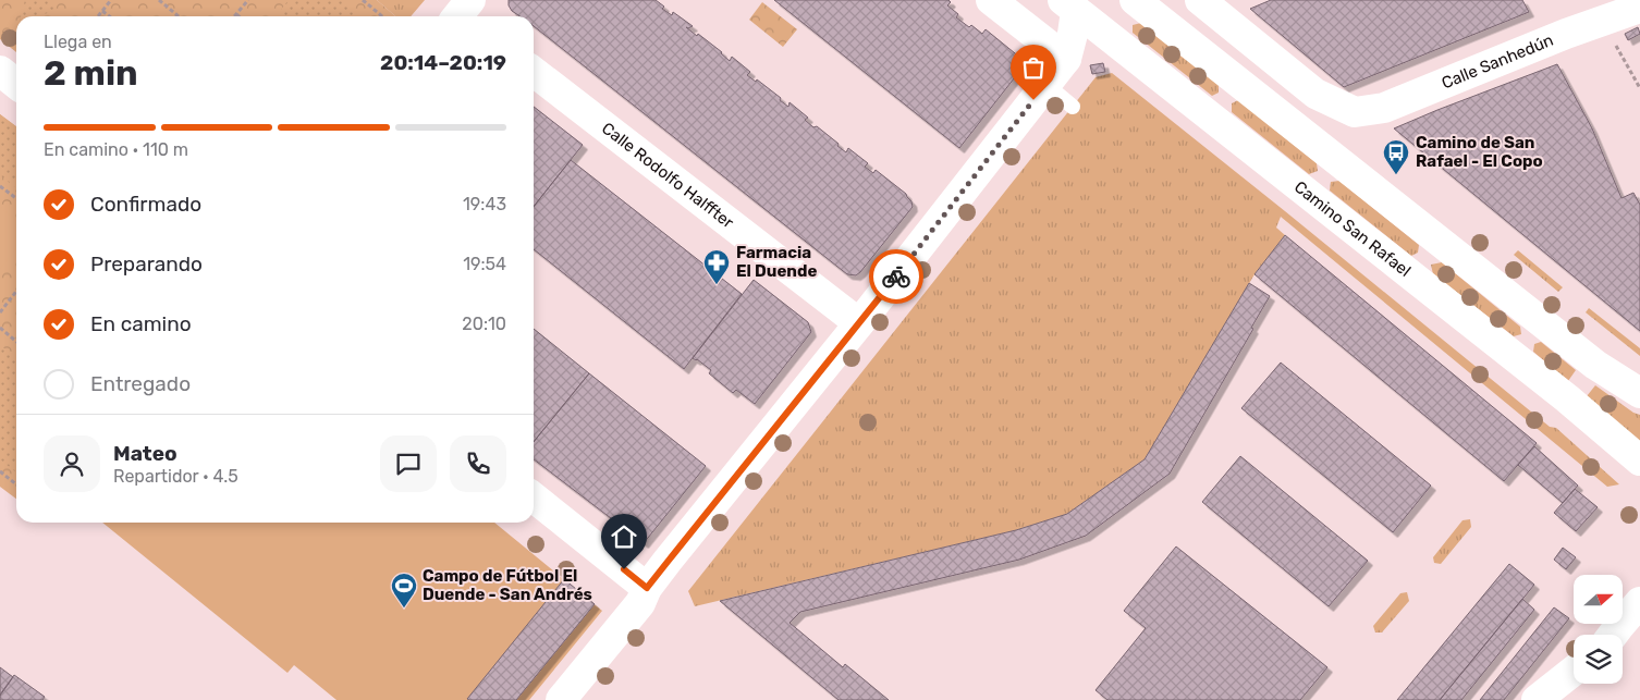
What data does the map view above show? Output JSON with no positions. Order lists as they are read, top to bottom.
{
  "streets": {
    "street": ["Calle Sanhedún", "Calle Rodolfo Halffter", "Camino San Rafael"]
  },
  "places": {
    "bus stop": ["Camino de San Rafael - El Copo"],
    "pharmacy": ["Farmacia El Duende"],
    "sports": ["Campo de Fútbol El Duende - San Andrés"]
  },
  "north": "right",
  "page": {
    "heading": ["2 min", "Llega en", "20:14–20:19"],
    "panel": ["Mateo", "Repartidor · 4.5"],
    "bar": "En camino · 110 m",
    "list": [
      ["Confirmado", "19:43"],
      ["Preparando", "19:54"],
      ["En camino", "20:10"],
      "Entregado"
    ]
  }
}
